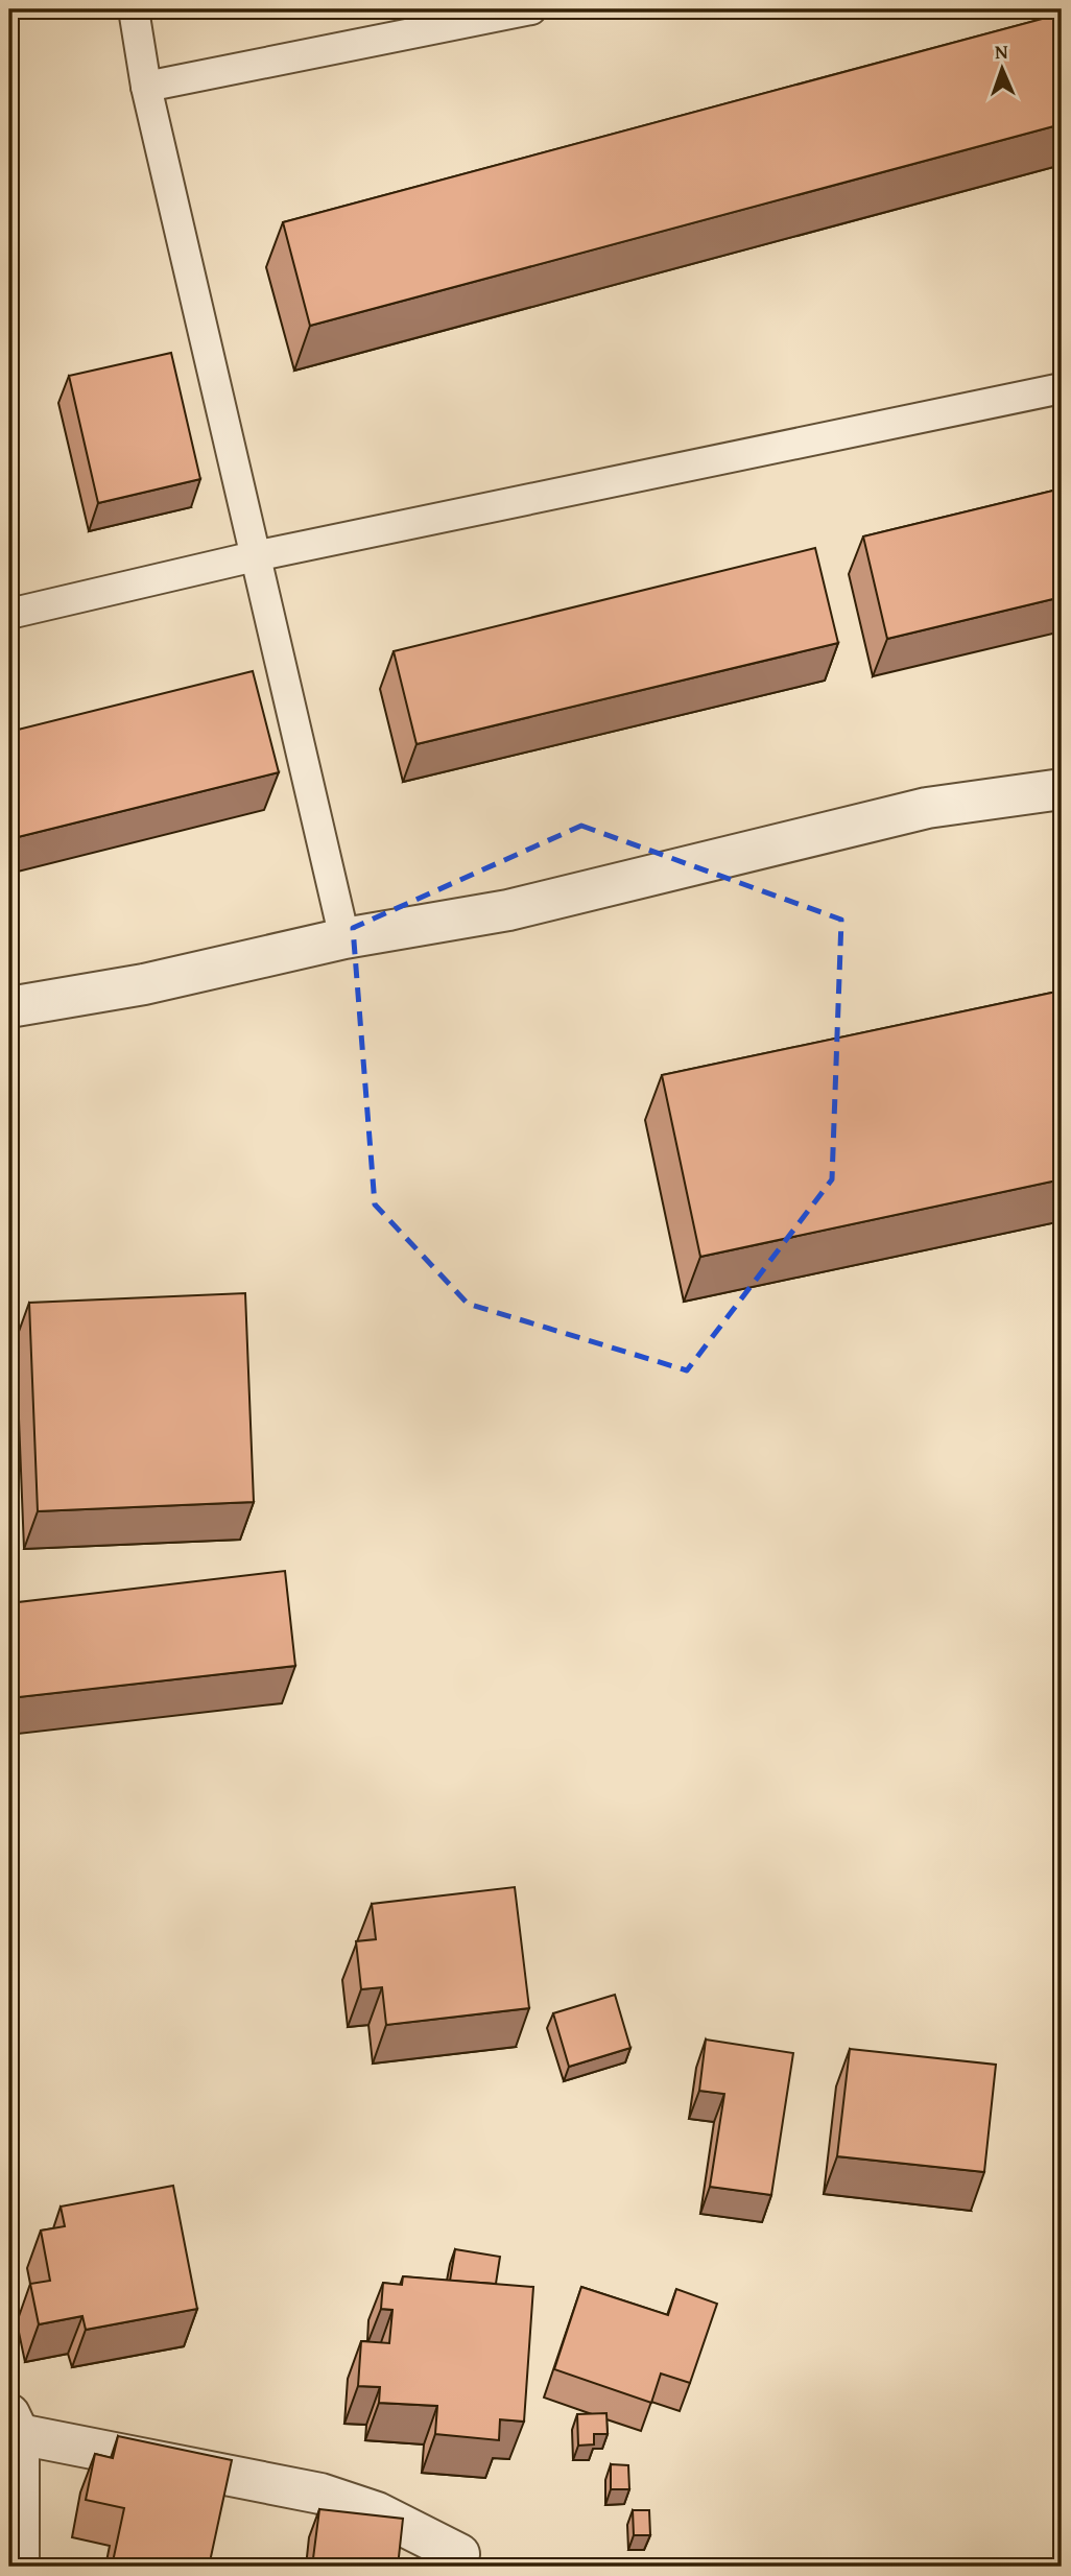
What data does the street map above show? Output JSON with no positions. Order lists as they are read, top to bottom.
{
  "north": "top"
}
